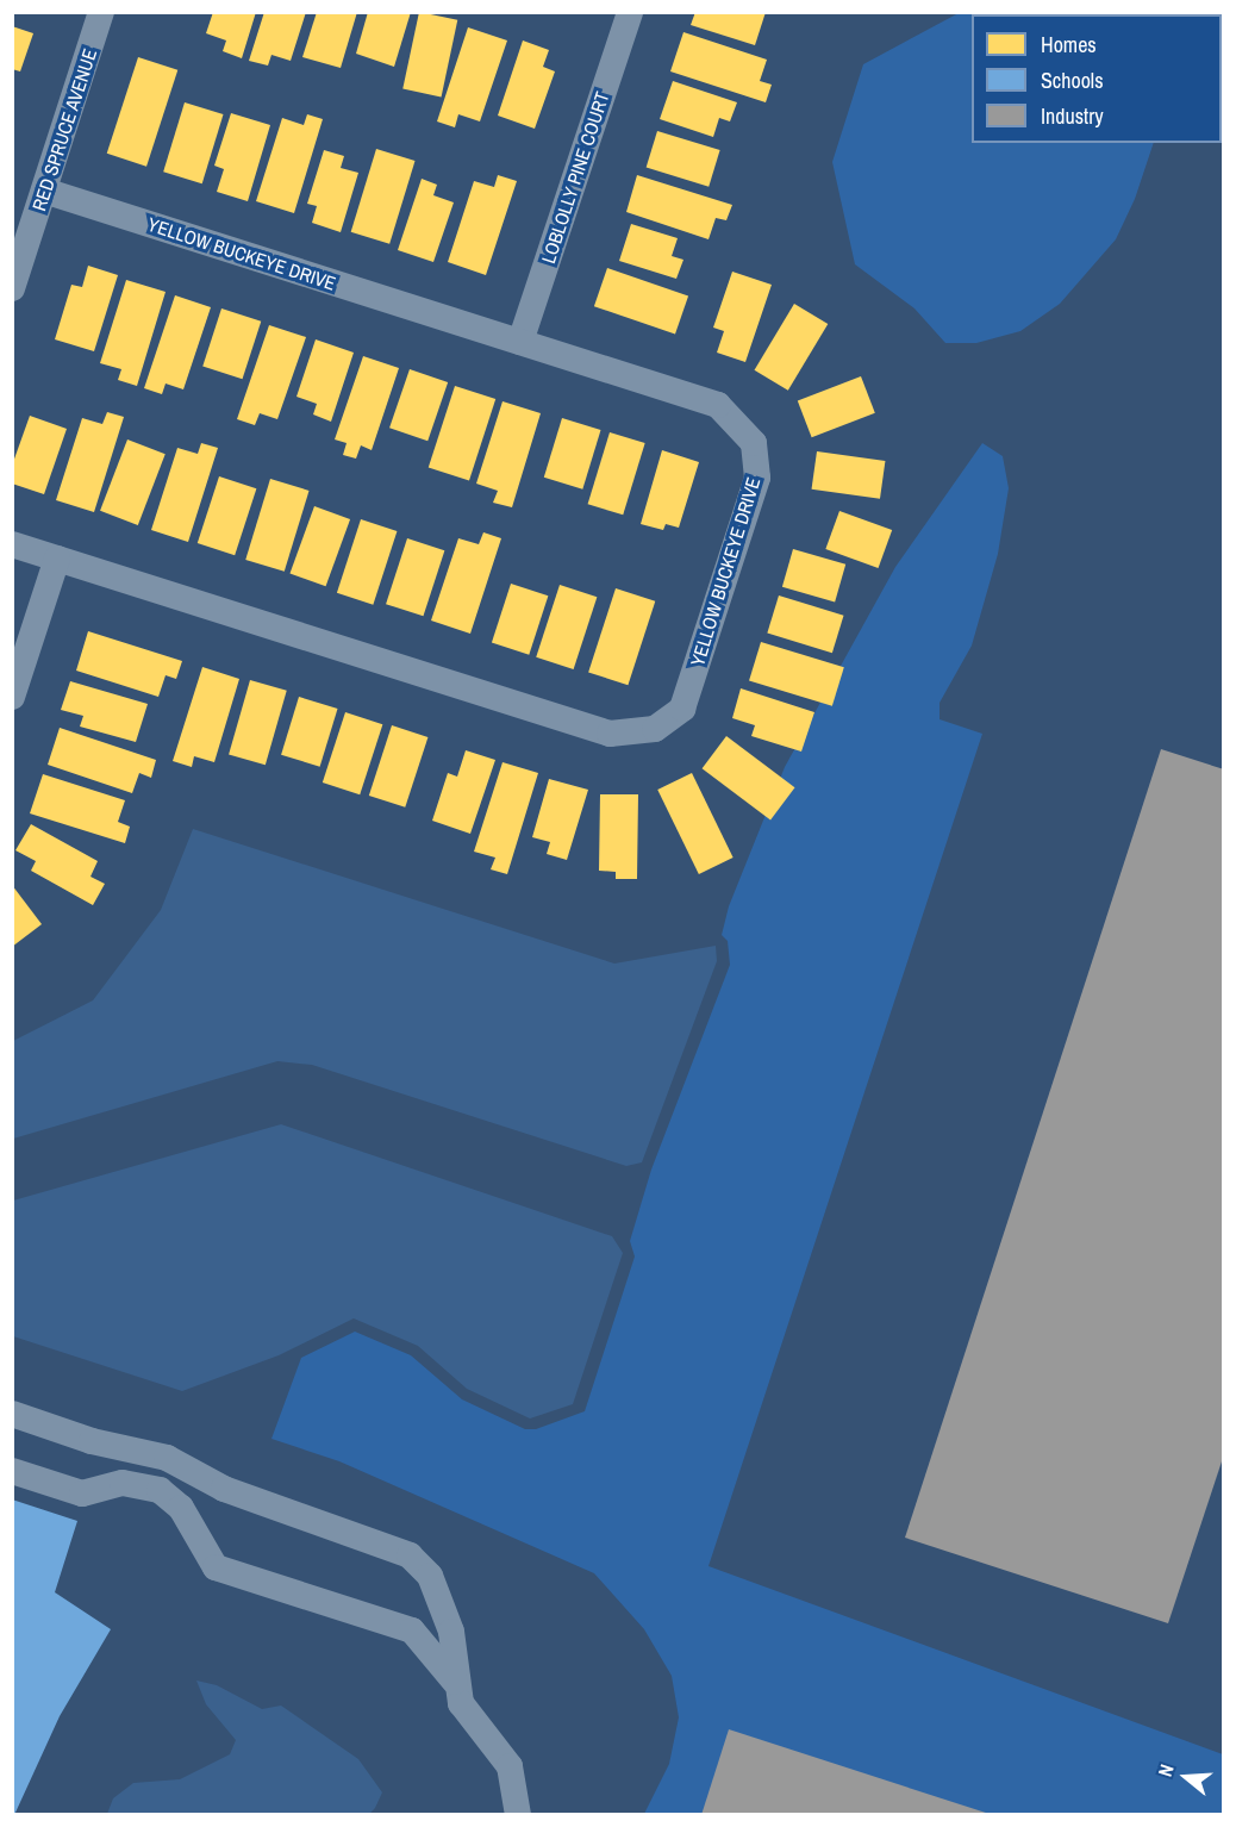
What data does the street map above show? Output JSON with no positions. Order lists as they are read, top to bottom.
{
  "streets": {
    "street": ["RED SPRUCE AVENUE", "LOBLOLLY PINE COURT", "YELLOW BUCKEYE DRIVE"]
  },
  "crossings": [
    ["RED SPRUCE AVENUE", "YELLOW BUCKEYE DRIVE"],
    ["LOBLOLLY PINE COURT", "YELLOW BUCKEYE DRIVE"]
  ],
  "legend": ["Homes", "Schools", "Industry"],
  "north": "left"
}
